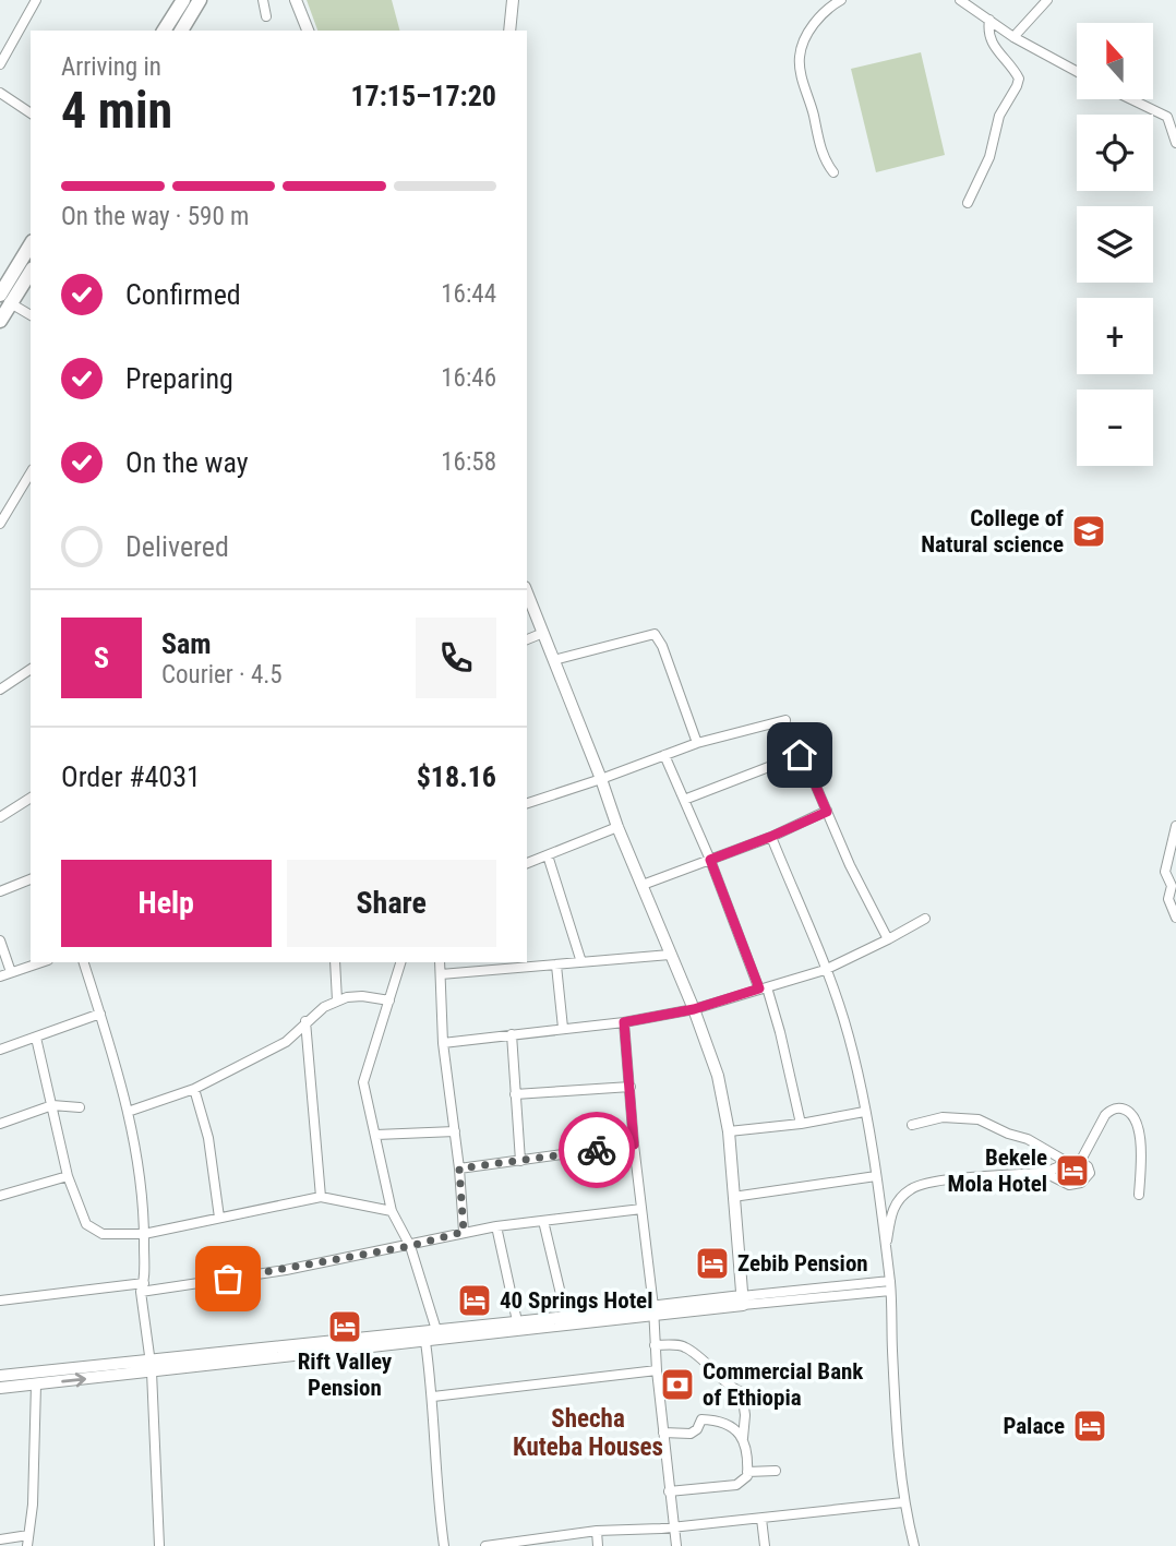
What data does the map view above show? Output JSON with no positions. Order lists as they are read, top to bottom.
{
  "districts": ["Shecha Kuteba Houses"],
  "places": {
    "school or university": ["College of Natural science"],
    "hotel": [
      "Bekele Mola Hotel",
      "Zebib Pension",
      "40 Springs Hotel",
      "Rift Valley Pension",
      "Palace"
    ],
    "bank": ["Commercial Bank of Ethiopia"]
  },
  "north": "top",
  "page": {
    "map_buttons": ["+", "−"],
    "heading": ["4 min", "Arriving in", "17:15–17:20"],
    "panel": [
      "Sam",
      "Courier · 4.5",
      "Order #4031",
      "$18.16"
    ],
    "bar": "On the way · 590 m",
    "list": [
      ["Confirmed", "16:44"],
      ["Preparing", "16:46"],
      ["On the way", "16:58"],
      "Delivered"
    ],
    "round": "S",
    "buttons": ["Help", "Share"]
  }
}
